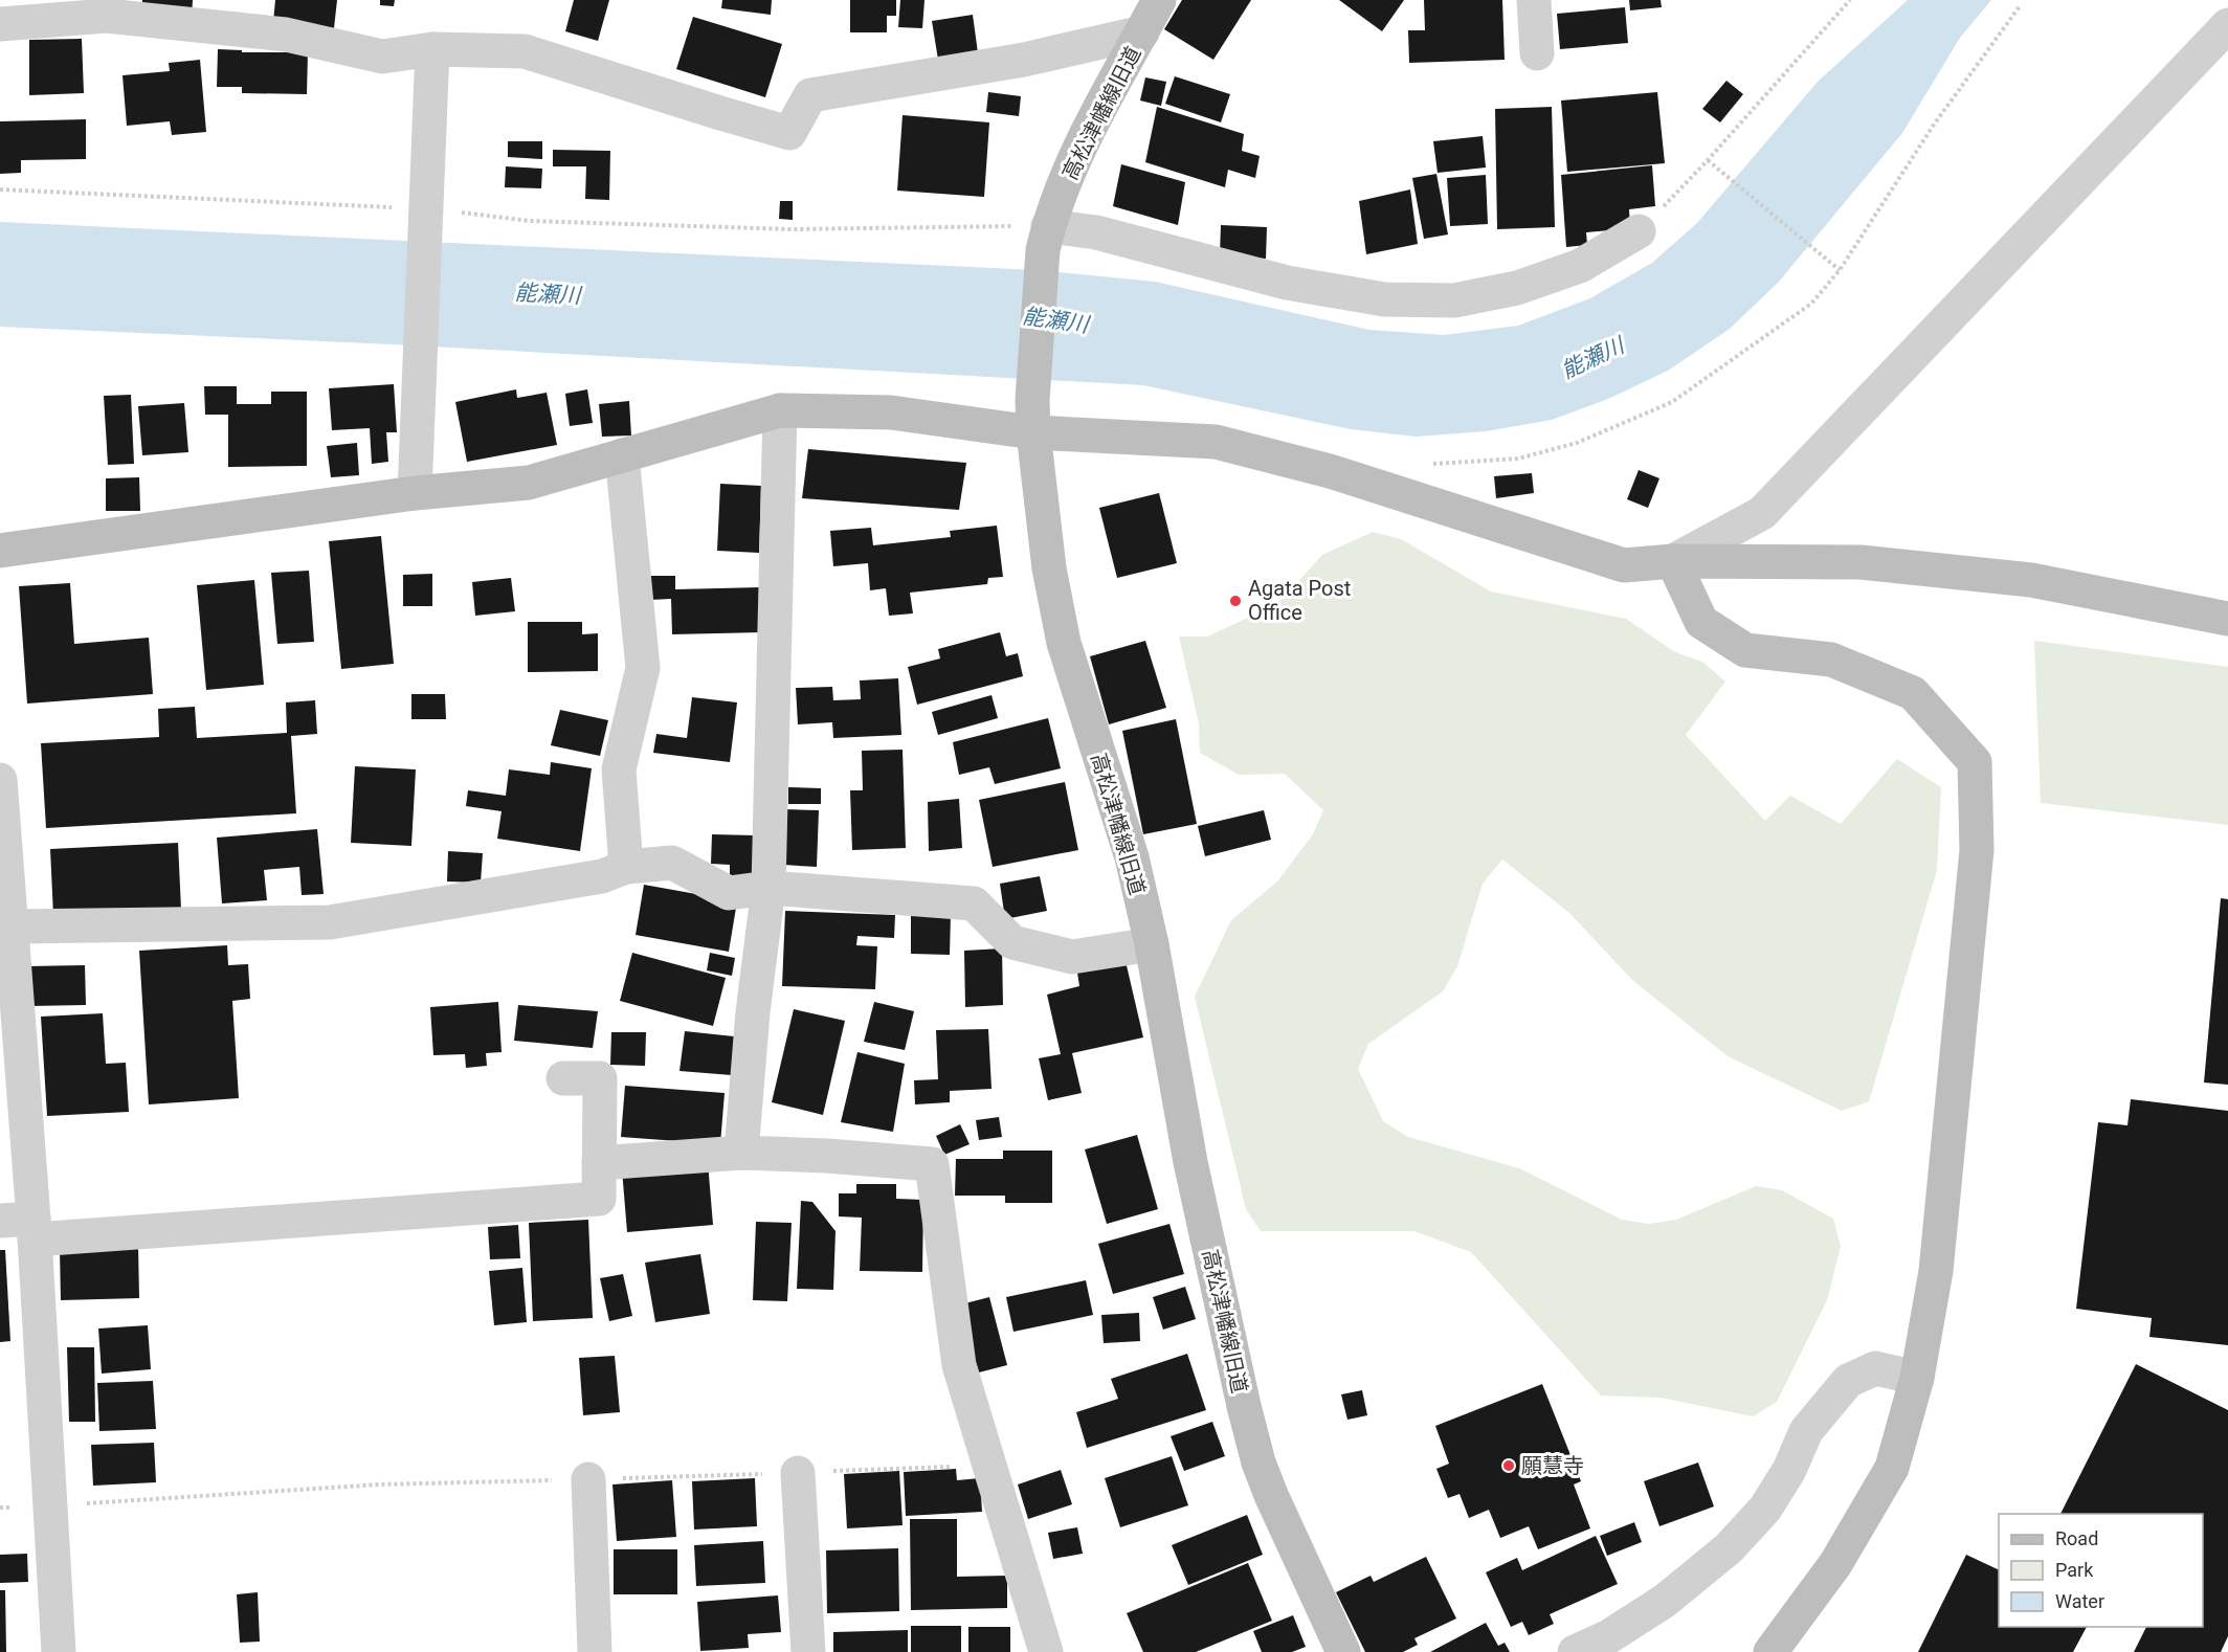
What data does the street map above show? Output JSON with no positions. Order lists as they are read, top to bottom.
{
  "streets": {
    "street": ["高松津幡線旧道"]
  },
  "water": ["能瀬川"],
  "places": ["Agata Post Office", "願慧寺"],
  "legend": ["Road", "Park", "Water"]
}
